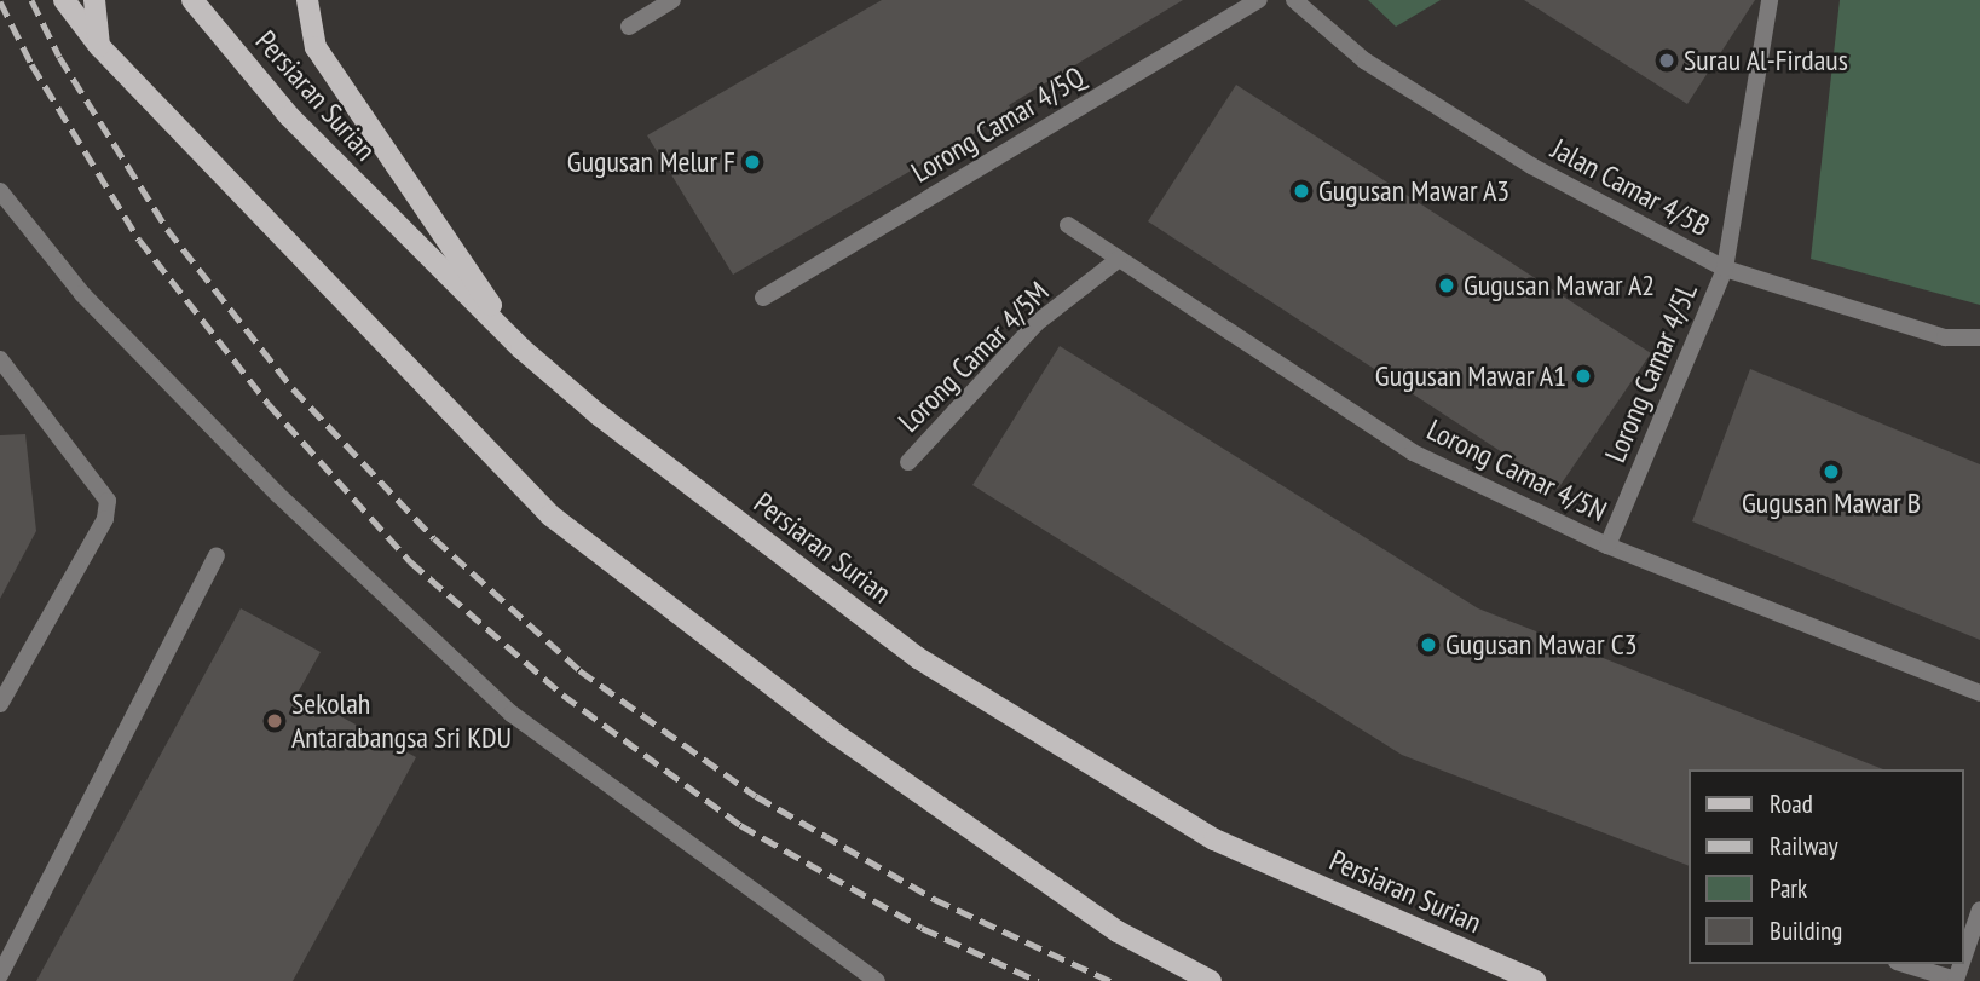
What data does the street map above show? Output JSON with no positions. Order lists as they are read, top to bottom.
{
  "streets": {
    "main road": ["Persiaran Surian"],
    "street": [
      "Lorong Camar 4/5Q",
      "Jalan Camar 4/5B",
      "Lorong Camar 4/5M",
      "Lorong Camar 4/5L",
      "Lorong Camar 4/5N"
    ]
  },
  "crossings": [
    ["Jalan Camar 4/5B", "Lorong Camar 4/5L"],
    ["Lorong Camar 4/5M", "Lorong Camar 4/5N"],
    ["Lorong Camar 4/5L", "Lorong Camar 4/5N"]
  ],
  "places": [
    "Surau Al-Firdaus",
    "Gugusan Melur F",
    "Gugusan Mawar A3",
    "Gugusan Mawar A2",
    "Gugusan Mawar A1",
    "Gugusan Mawar B",
    "Gugusan Mawar C3",
    "Sekolah Antarabangsa Sri KDU"
  ],
  "legend": [
    "Road",
    "Railway",
    "Park",
    "Building"
  ]
}
